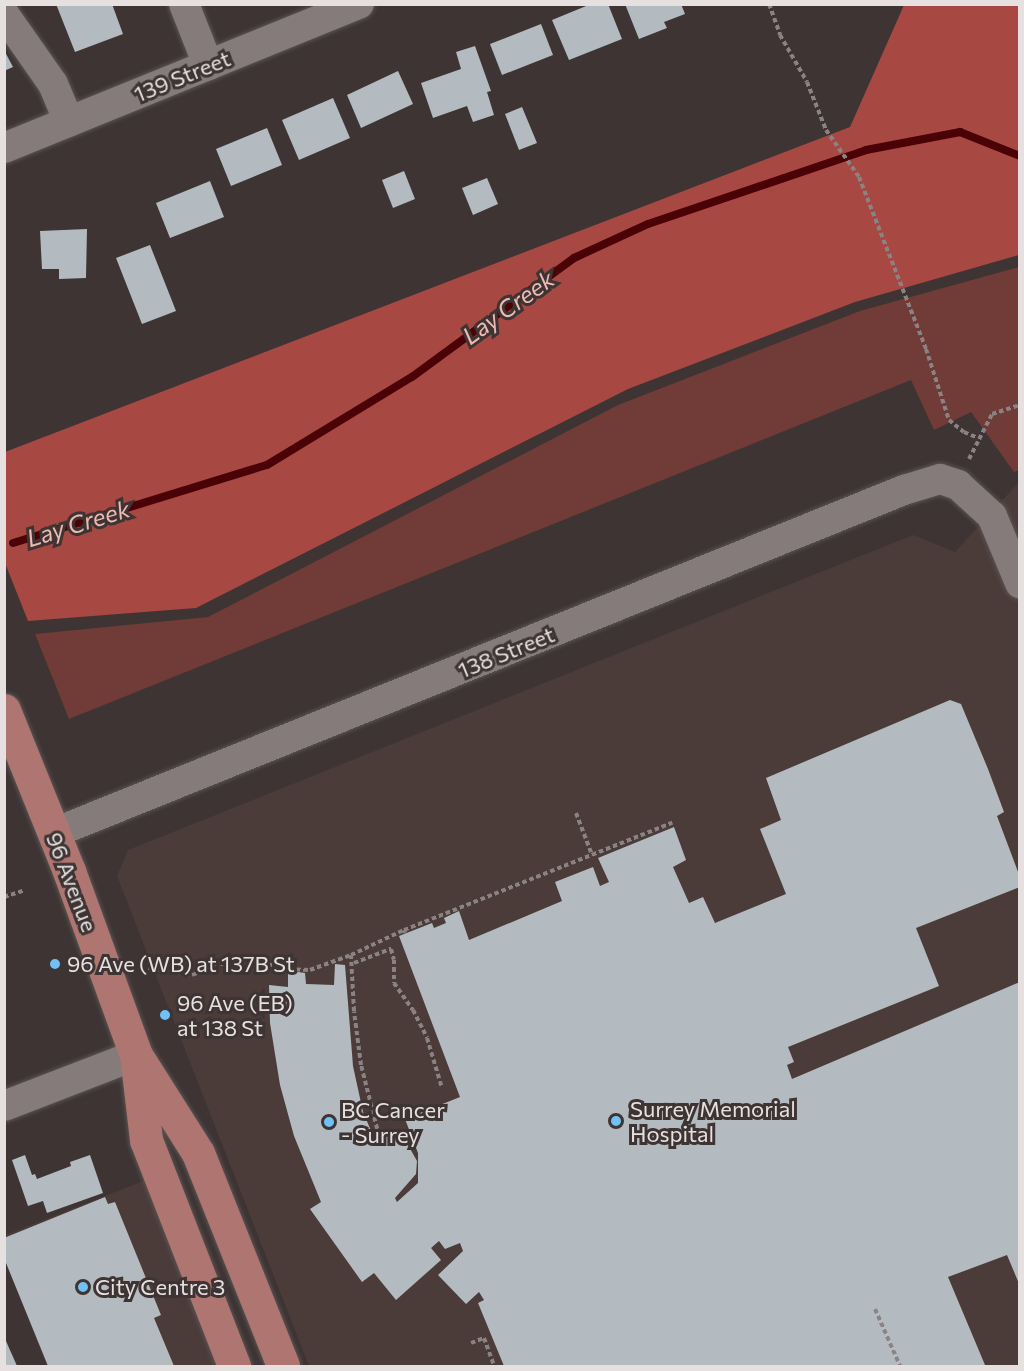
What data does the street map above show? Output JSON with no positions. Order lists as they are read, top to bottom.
{
  "streets": {
    "main road": ["96 Avenue"],
    "street": ["139 Street", "138 Street"]
  },
  "crossings": [
    ["138 Street", "96 Avenue"]
  ],
  "water": ["Lay Creek"],
  "places": [
    "96 Ave (WB) at 137B St",
    "96 Ave (EB) at 138 St",
    "Surrey Memorial Hospital",
    "BC Cancer - Surrey",
    "City Centre 3"
  ]
}
